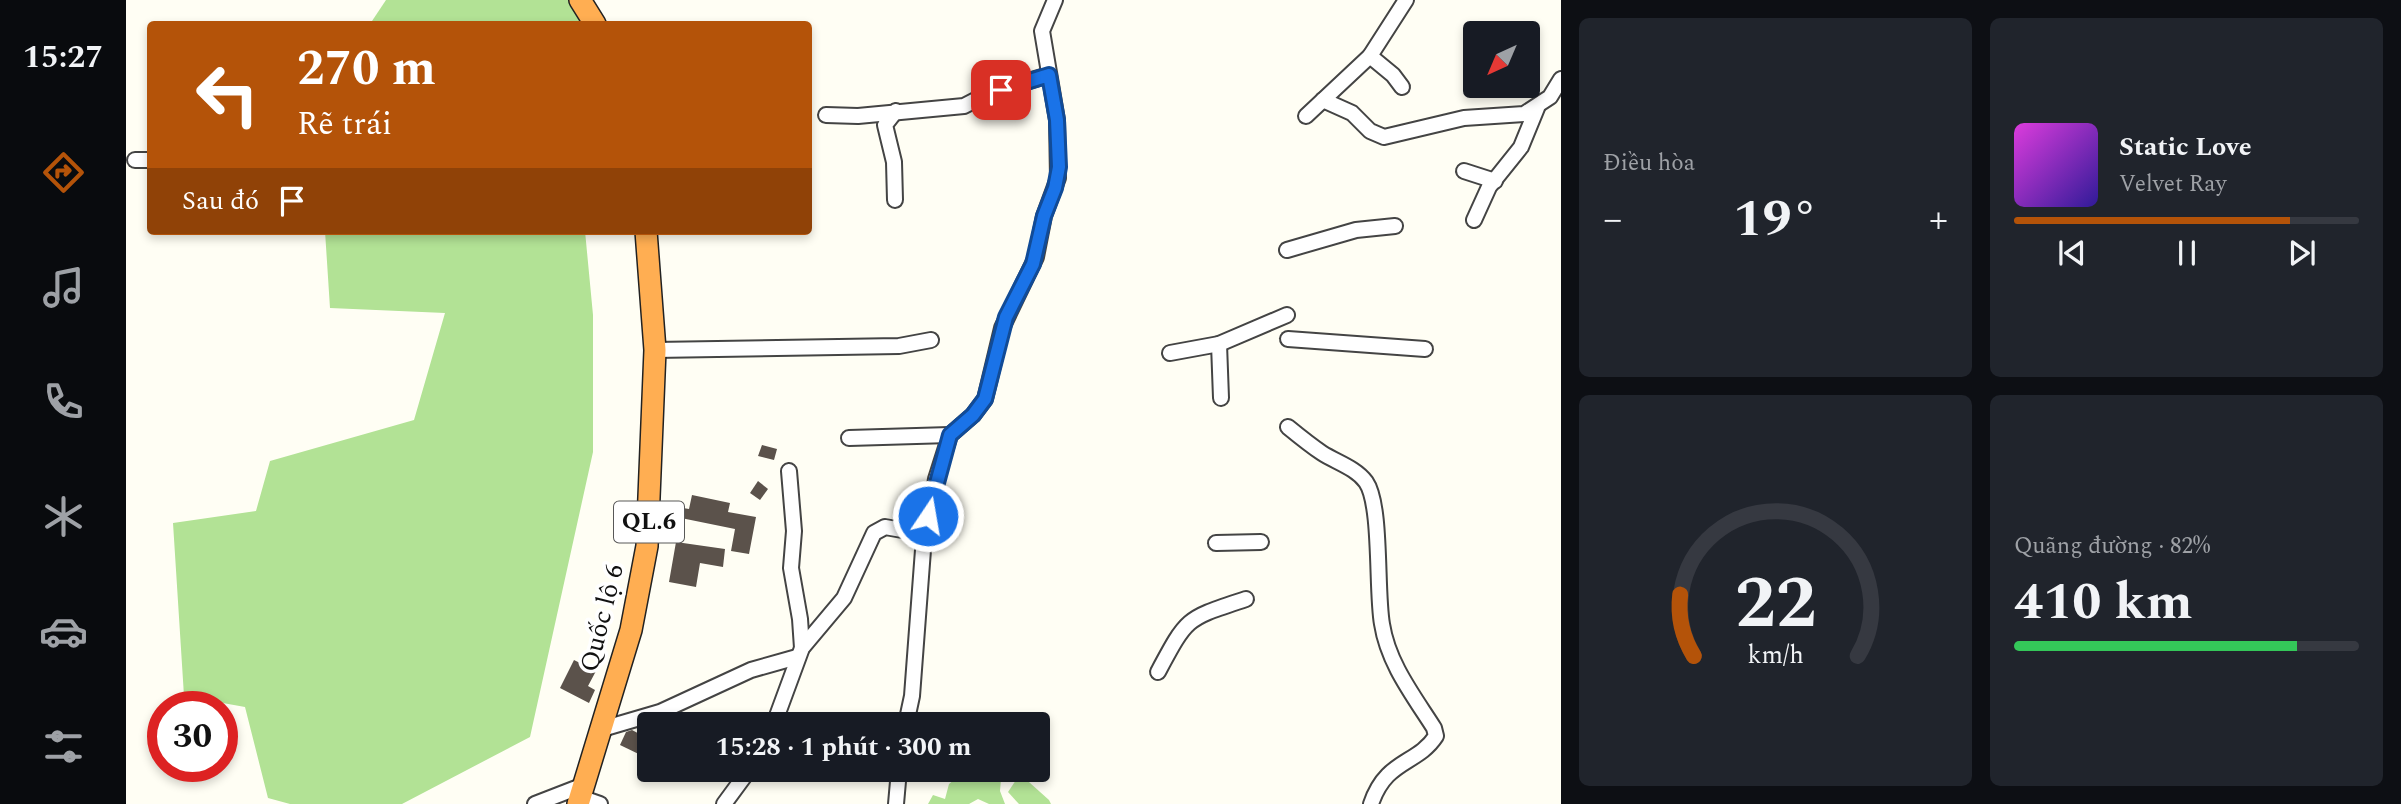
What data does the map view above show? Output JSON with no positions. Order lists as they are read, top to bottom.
{
  "streets": {
    "highway": ["QL.6", "Quốc lộ 6"]
  },
  "north": "bottom left",
  "page": {
    "tabs": "15:27",
    "tile": [
      "Điều hòa",
      ["Quãng đường · 82%", "410 km"]
    ],
    "turn": ["270 m", "Rẽ trái"],
    "song": ["Static Love", "Velvet Ray"],
    "then": "Sau đó",
    "heat": ["−", "19°", "+"],
    "limit": "30",
    "trip": "15:28 · 1 phút · 300 m",
    "gauge": ["22", "km/h"]
  }
}
